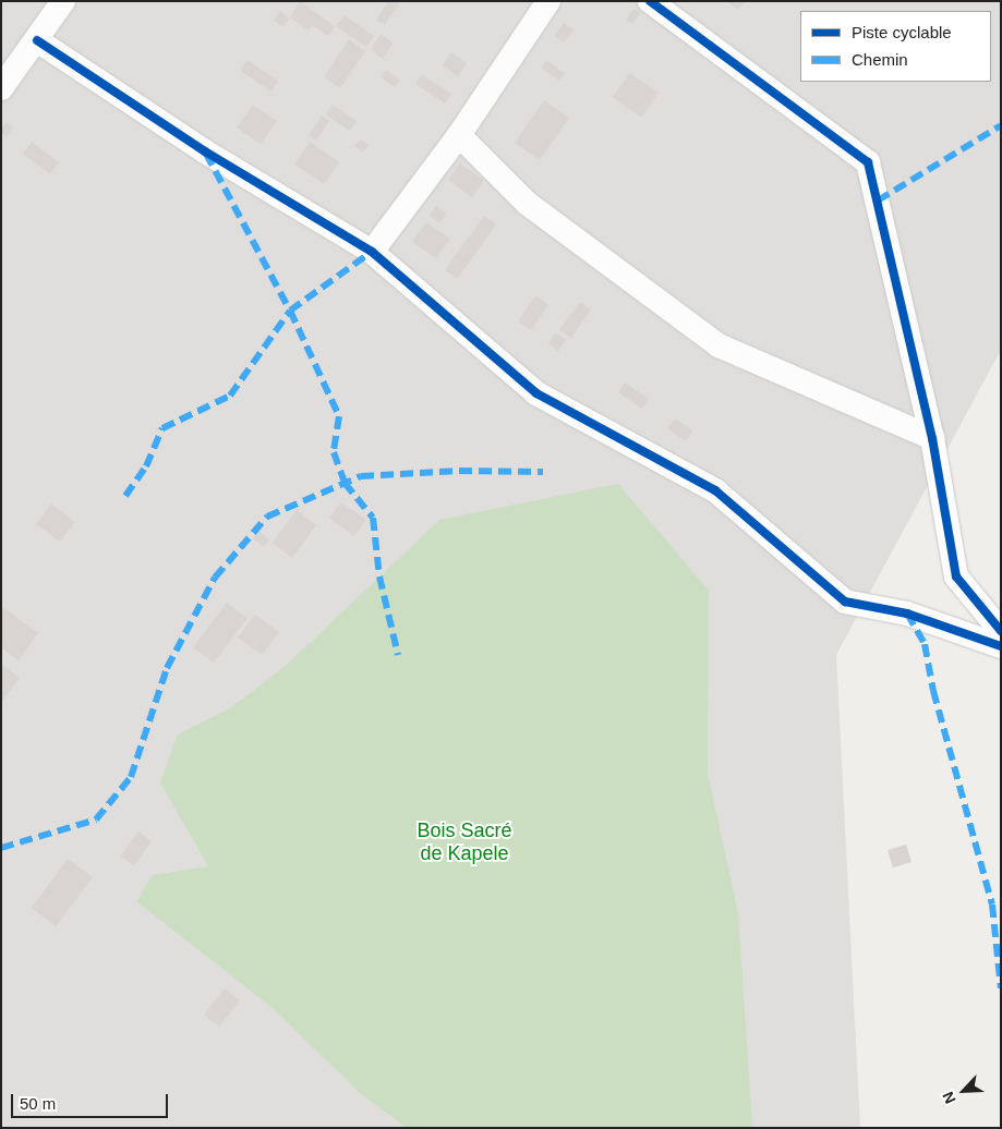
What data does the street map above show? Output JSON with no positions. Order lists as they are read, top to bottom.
{
  "parks": ["Bois Sacré de Kapele"],
  "legend": ["Piste cyclable", "Chemin"],
  "scale_bar": "50 m",
  "north": "bottom left"
}
